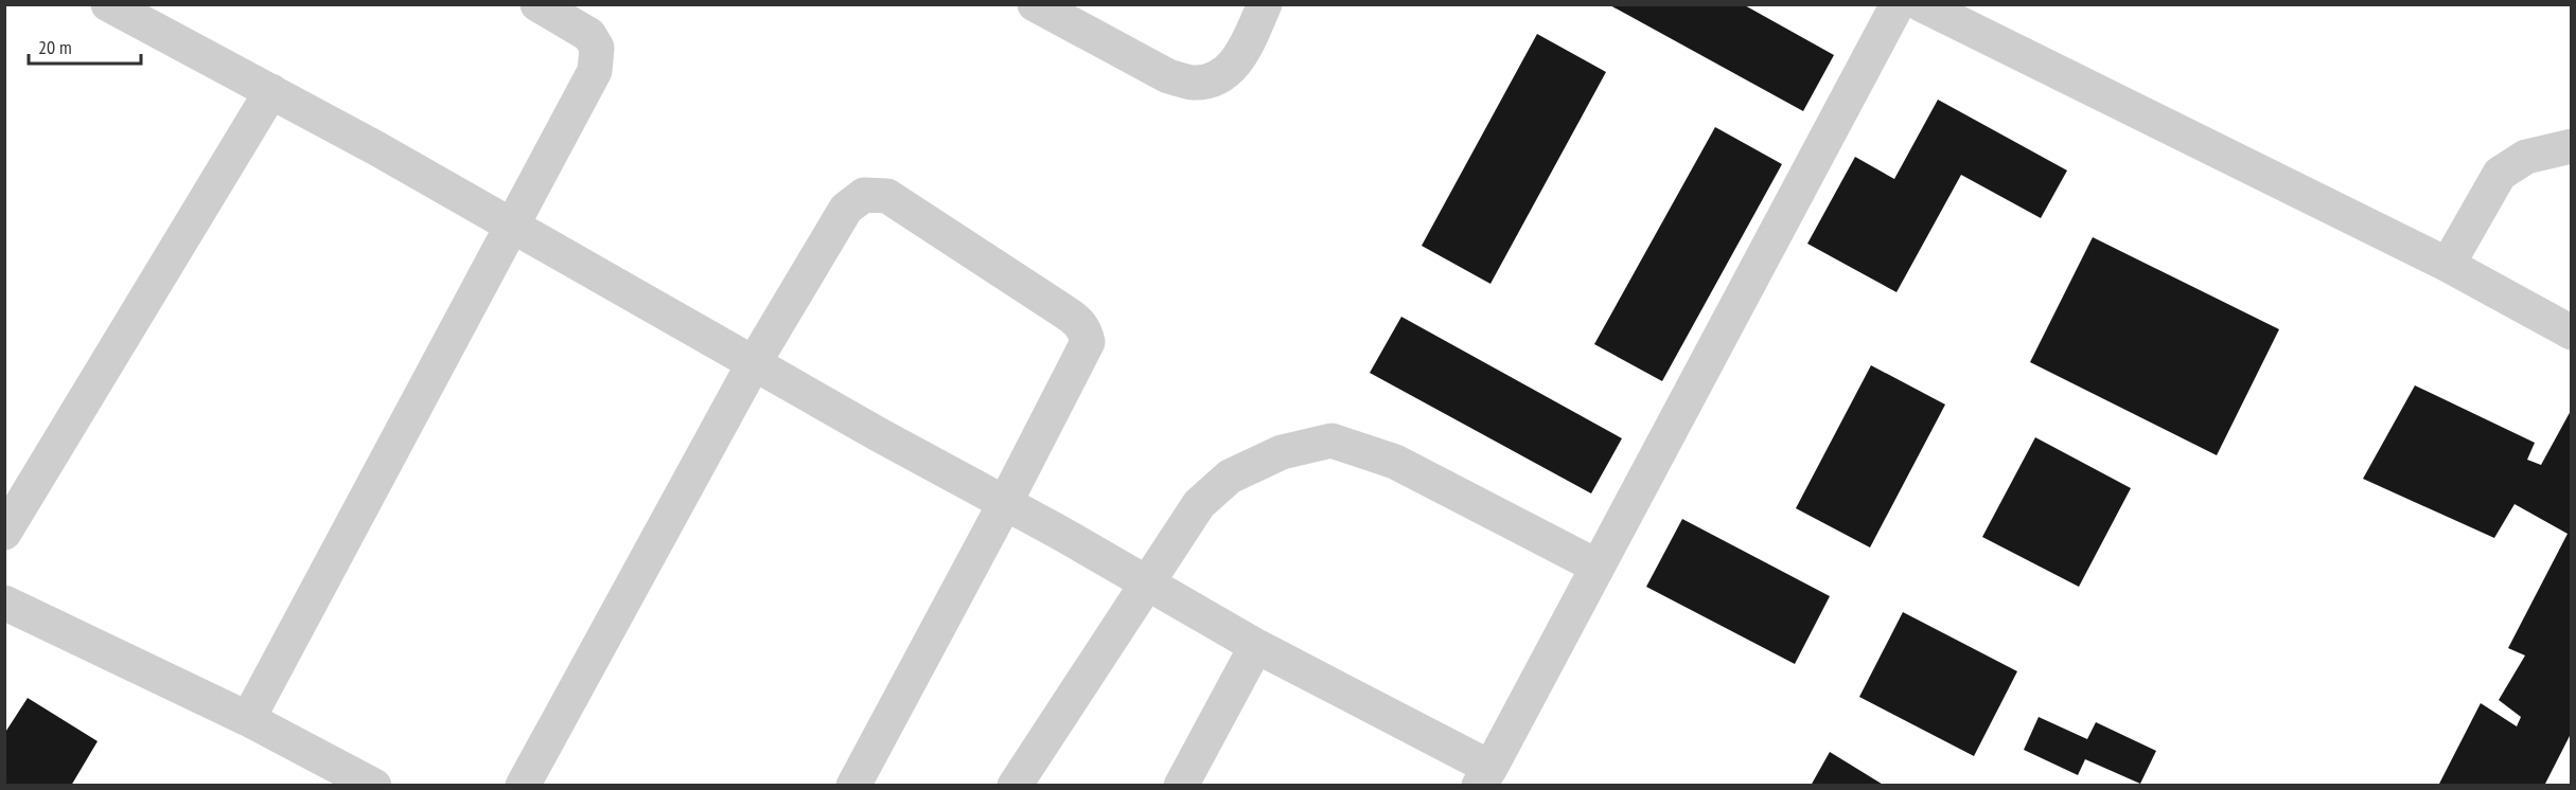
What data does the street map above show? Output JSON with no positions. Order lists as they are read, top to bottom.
{
  "scale_bar": "20 m"
}
